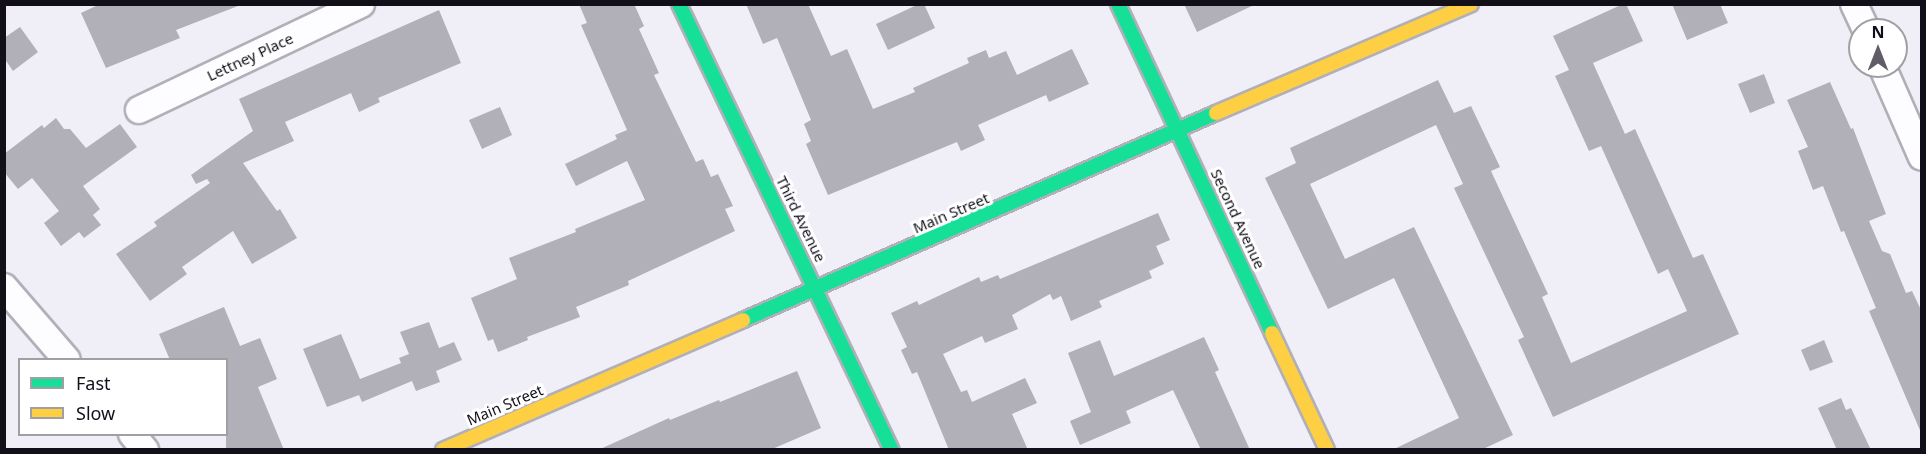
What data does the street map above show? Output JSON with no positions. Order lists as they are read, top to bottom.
{
  "streets": {
    "street": [
      "Lettney Place",
      "Main Street",
      "Third Avenue",
      "Second Avenue"
    ]
  },
  "crossings": [
    ["Main Street", "Third Avenue"],
    ["Main Street", "Second Avenue"]
  ],
  "legend": ["Fast", "Slow"],
  "north": "top"
}
